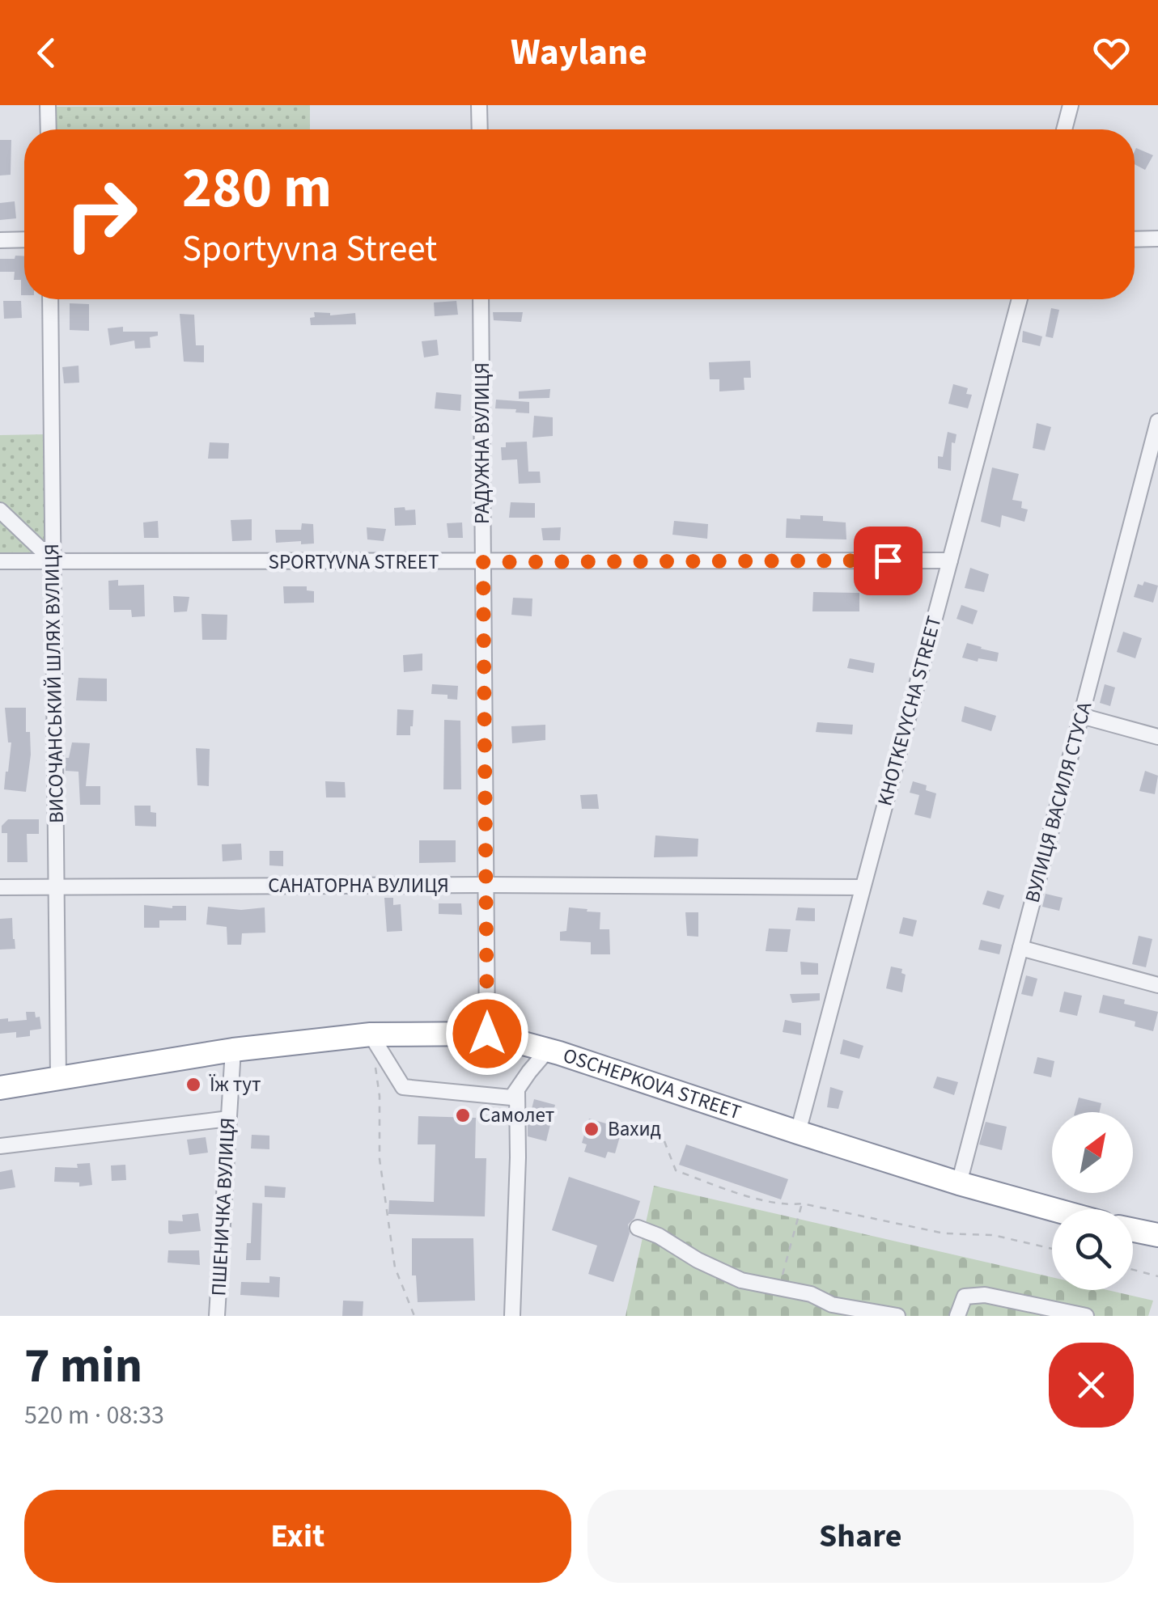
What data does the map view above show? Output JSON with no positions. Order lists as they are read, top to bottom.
{
  "streets": {
    "highway": ["OSCHEPKOVA STREET"],
    "street": [
      "РАДУЖНА ВУЛИЦЯ",
      "SPORTYVNA STREET",
      "ВИСОЧАНСЬКИЙ ШЛЯХ ВУЛИЦЯ",
      "KHOTKEVYCHA STREET",
      "ВУЛИЦЯ ВАСИЛЯ СТУСА",
      "САНАТОРНА ВУЛИЦЯ",
      "ПШЕНИЧКА ВУЛИЦЯ"
    ]
  },
  "crossings": [
    ["РАДУЖНА ВУЛИЦЯ", "SPORTYVNA STREET"],
    ["РАДУЖНА ВУЛИЦЯ", "САНАТОРНА ВУЛИЦЯ"],
    ["РАДУЖНА ВУЛИЦЯ", "OSCHEPKOVA STREET"],
    ["SPORTYVNA STREET", "ВИСОЧАНСЬКИЙ ШЛЯХ ВУЛИЦЯ"],
    ["SPORTYVNA STREET", "KHOTKEVYCHA STREET"],
    ["ВИСОЧАНСЬКИЙ ШЛЯХ ВУЛИЦЯ", "САНАТОРНА ВУЛИЦЯ"],
    ["ВИСОЧАНСЬКИЙ ШЛЯХ ВУЛИЦЯ", "OSCHEPKOVA STREET"],
    ["KHOTKEVYCHA STREET", "САНАТОРНА ВУЛИЦЯ"],
    ["KHOTKEVYCHA STREET", "OSCHEPKOVA STREET"],
    ["ВУЛИЦЯ ВАСИЛЯ СТУСА", "OSCHEPKOVA STREET"],
    ["OSCHEPKOVA STREET", "ПШЕНИЧКА ВУЛИЦЯ"]
  ],
  "places": ["Їж тут", "Самолет", "Вахид"],
  "north": "top right",
  "page": {
    "header": "Waylane",
    "turn": ["280 m", "Sportyvna Street"],
    "heading": ["7 min", "520 m · 08:33"],
    "buttons": ["Exit", "Share"]
  }
}
